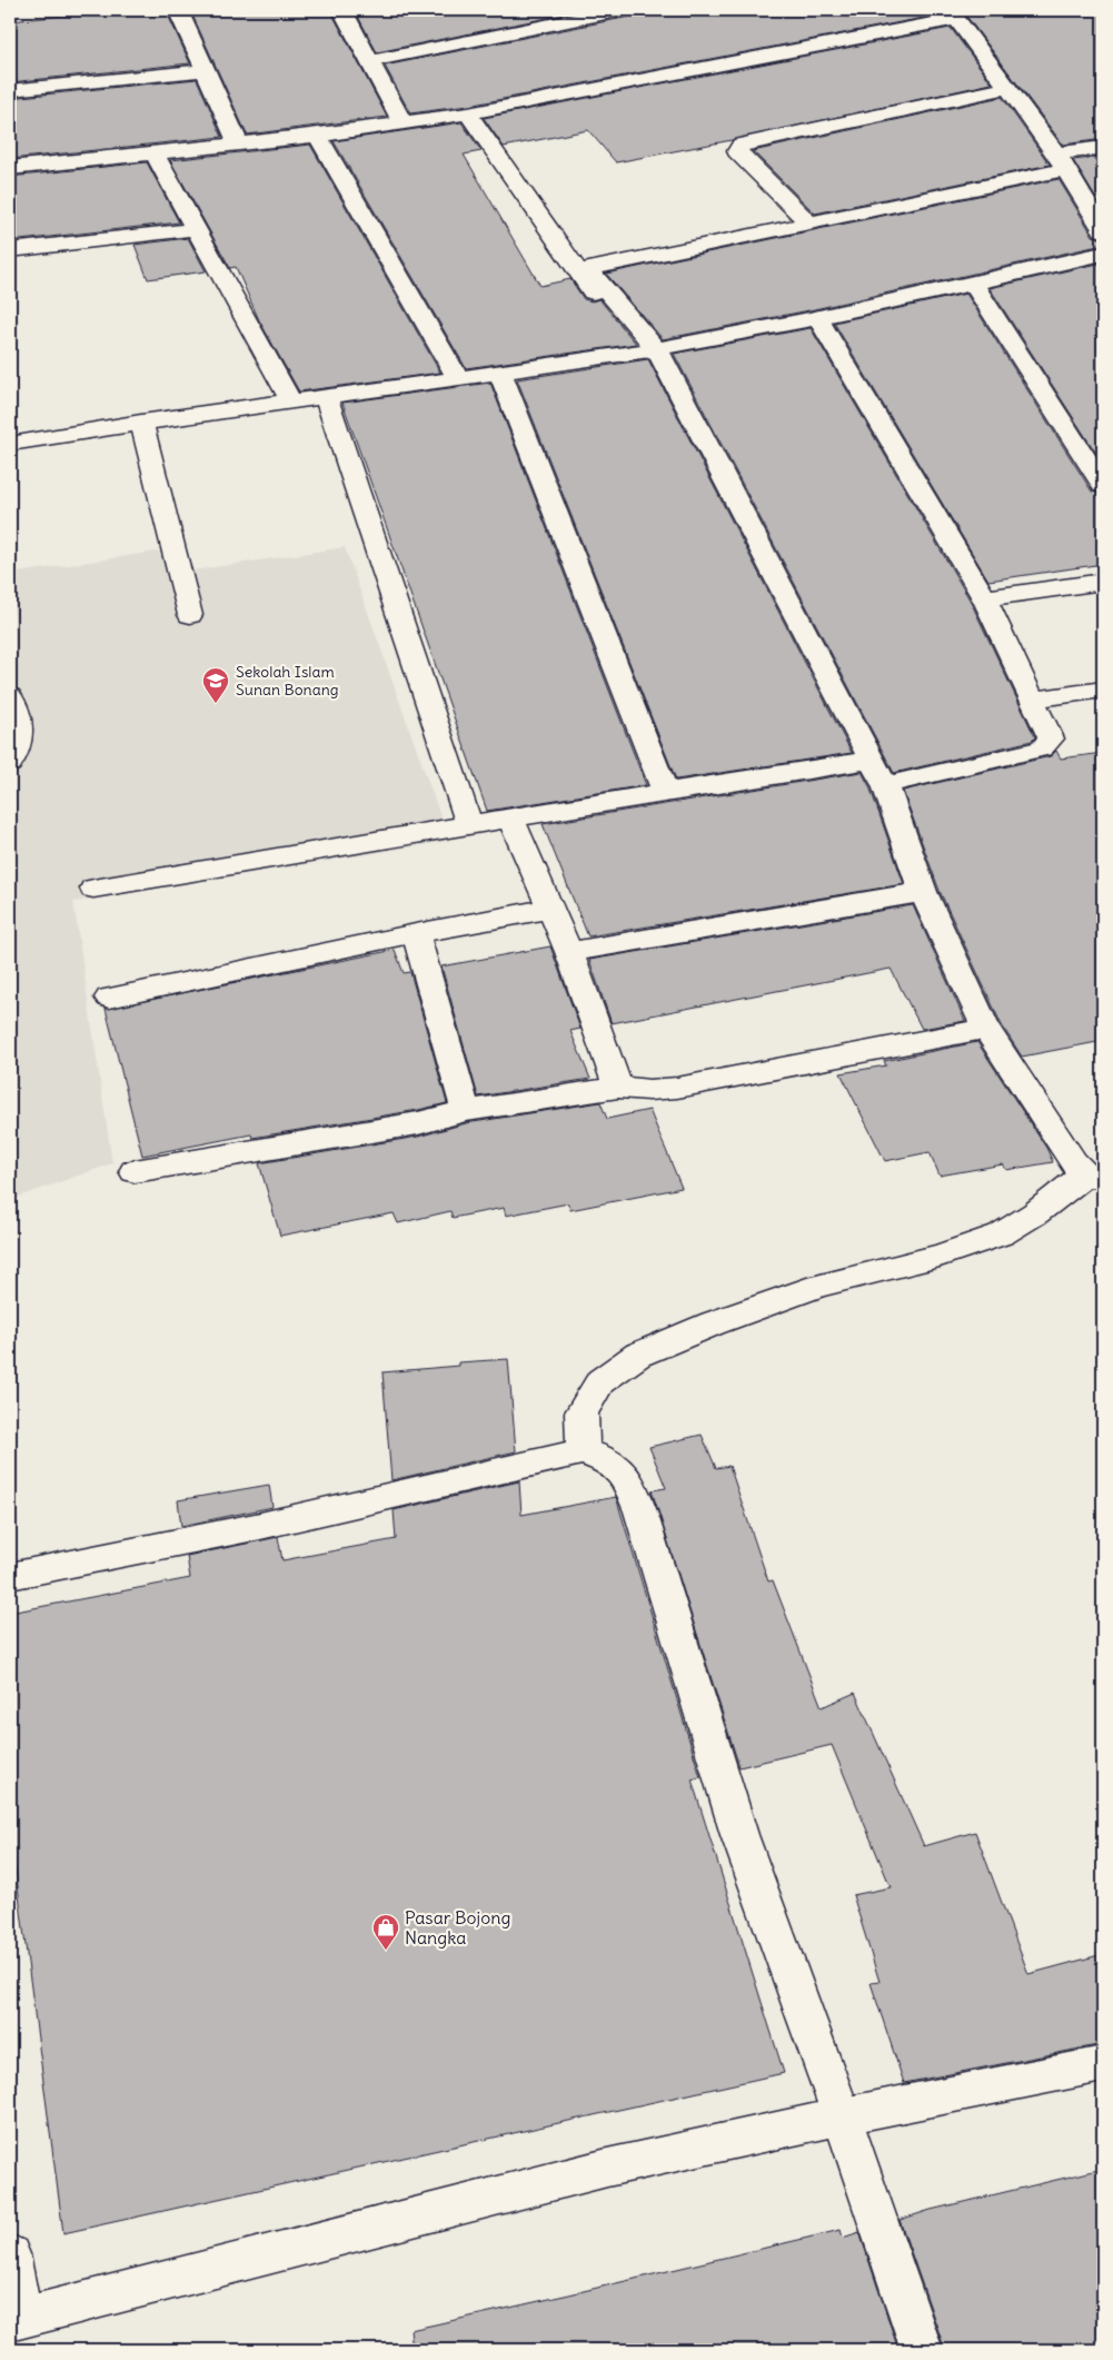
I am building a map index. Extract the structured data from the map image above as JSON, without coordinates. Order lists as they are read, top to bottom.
{
  "places": {
    "school or university": ["Sekolah Islam Sunan Bonang"],
    "shop": ["Pasar Bojong Nangka"]
  }
}
